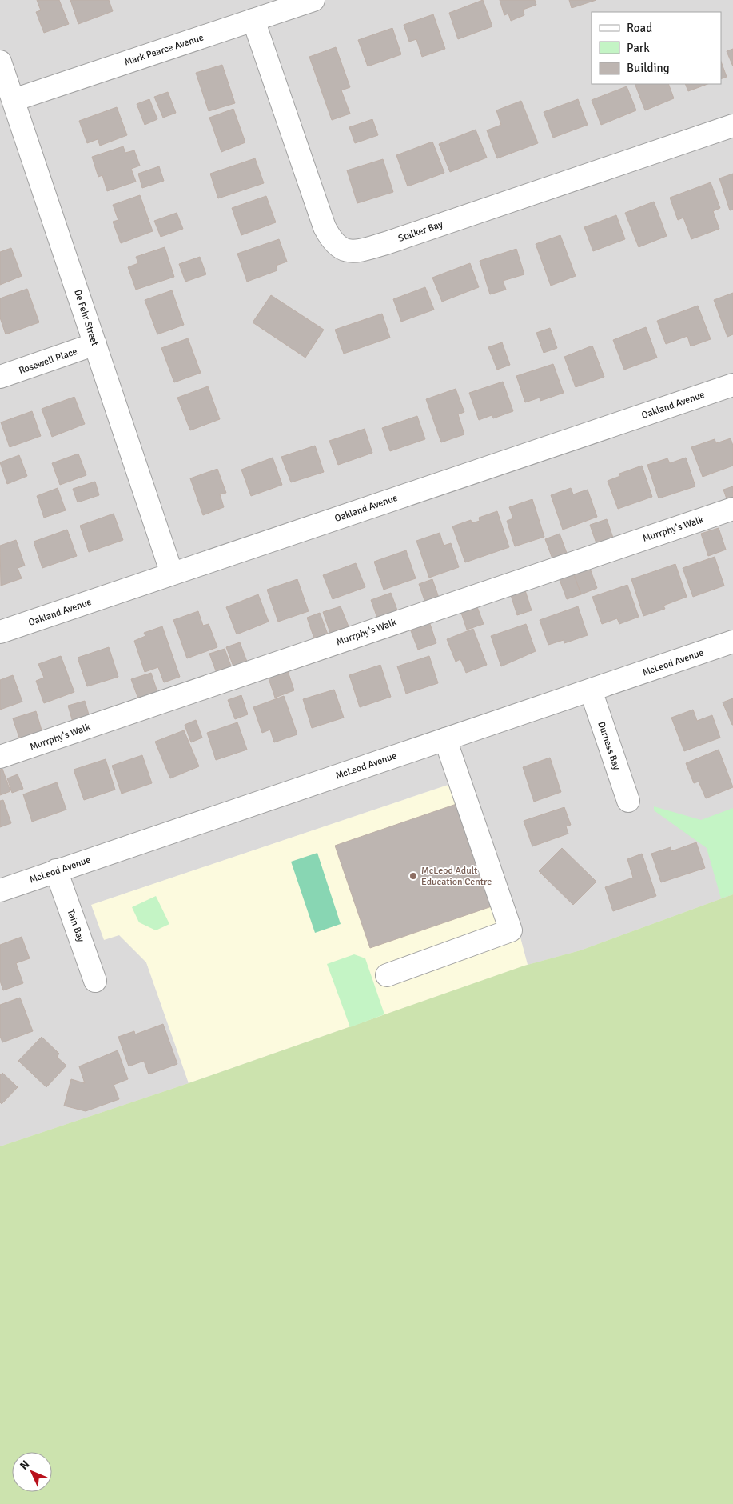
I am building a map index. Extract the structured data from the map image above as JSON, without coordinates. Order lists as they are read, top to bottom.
{
  "streets": {
    "street": [
      "Mark Pearce Avenue",
      "Stalker Bay",
      "De Fehr Street",
      "Rosewell Place",
      "Oakland Avenue",
      "Murrphy's Walk",
      "McLeod Avenue",
      "Durness Bay",
      "Tain Bay"
    ]
  },
  "crossings": [
    ["Mark Pearce Avenue", "Stalker Bay"],
    ["Mark Pearce Avenue", "De Fehr Street"],
    ["De Fehr Street", "Rosewell Place"],
    ["De Fehr Street", "Oakland Avenue"],
    ["McLeod Avenue", "Durness Bay"],
    ["McLeod Avenue", "Tain Bay"]
  ],
  "places": ["McLeod Adult Education Centre"],
  "legend": ["Road", "Park", "Building"],
  "north": "top left"
}
